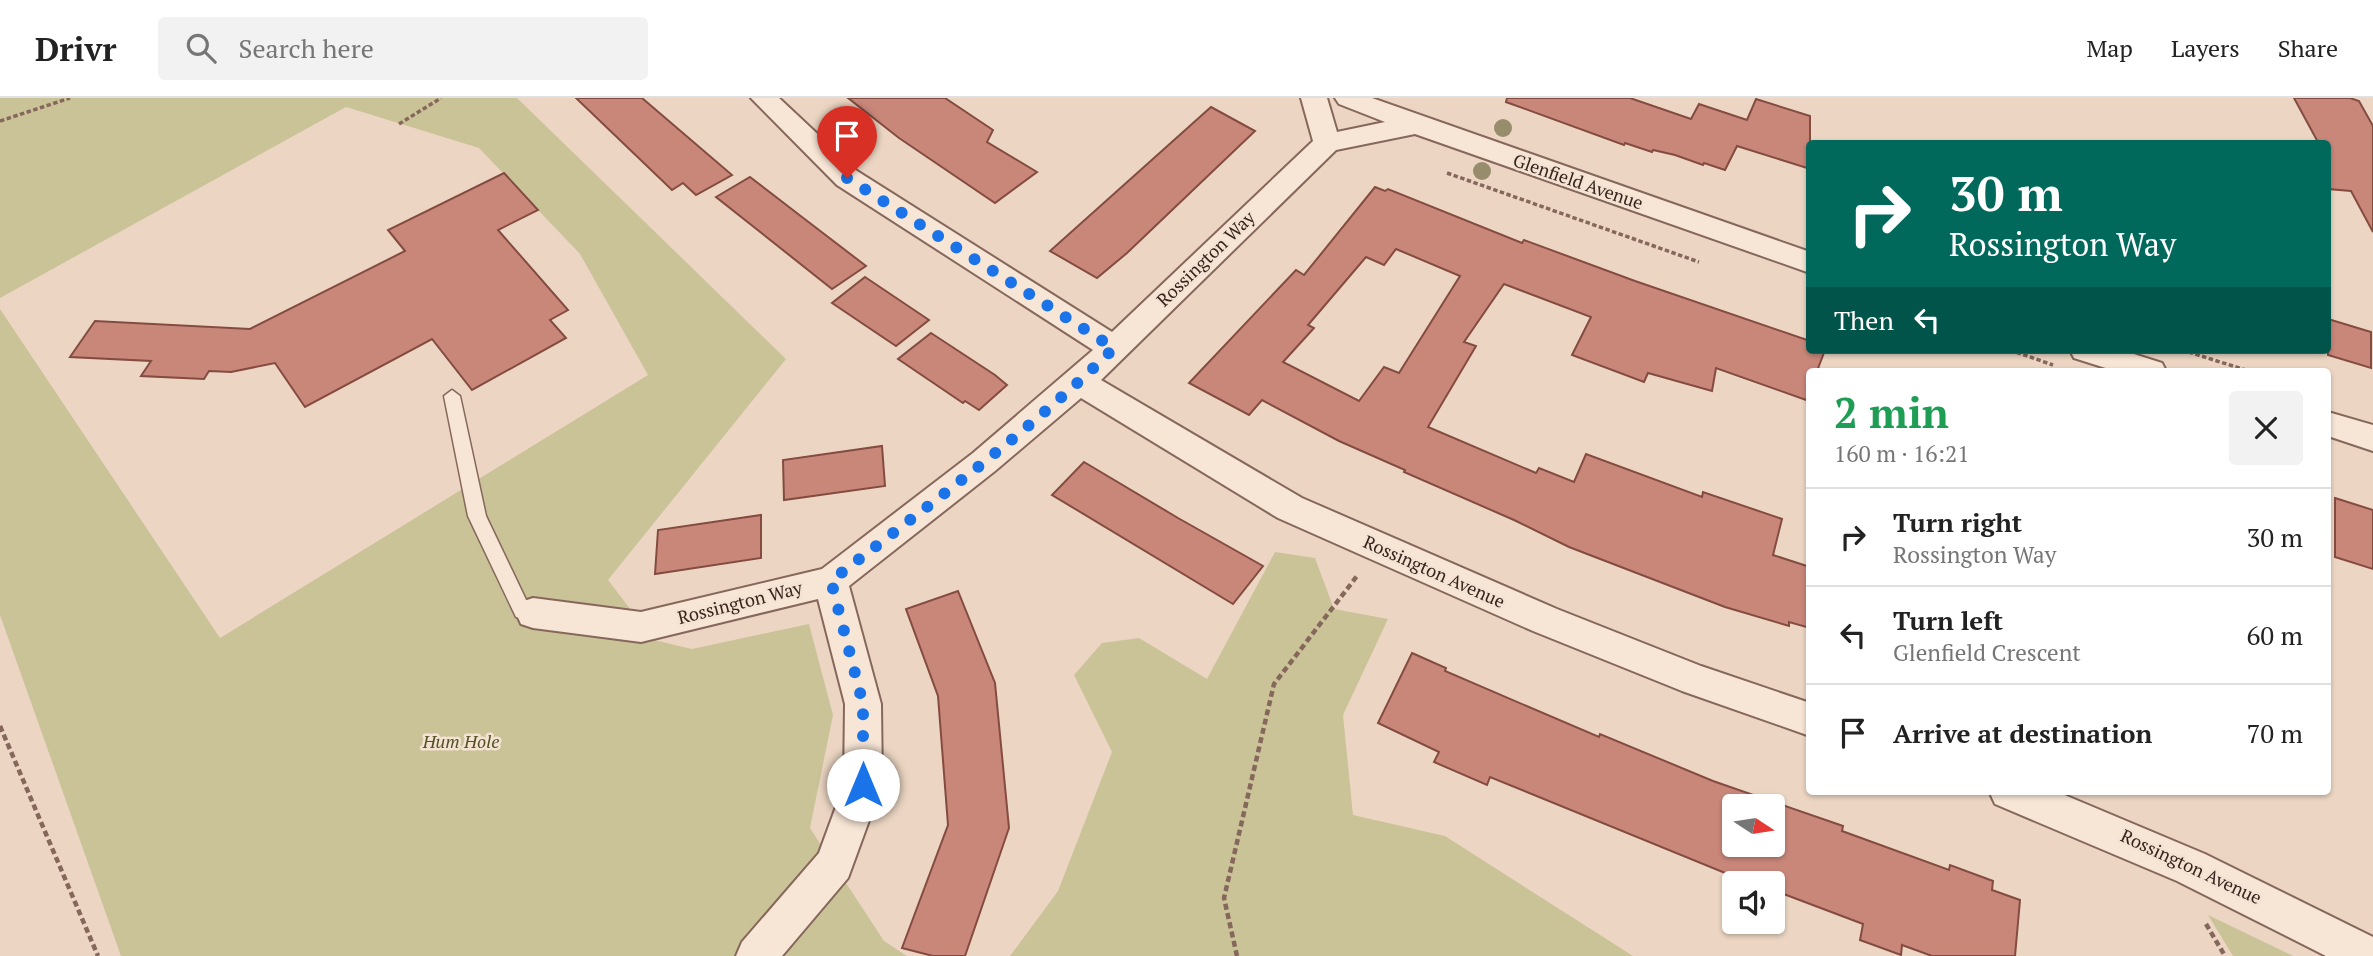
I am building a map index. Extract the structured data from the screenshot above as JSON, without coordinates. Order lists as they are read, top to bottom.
{
  "streets": {
    "street": ["Glenfield Avenue", "Rossington Way", "Rossington Avenue"]
  },
  "crossings": [
    ["Rossington Way", "Rossington Avenue"]
  ],
  "parks": ["Hum Hole"],
  "north": "right",
  "page": {
    "header": "Drivr",
    "search": "Search here",
    "nav": ["Map", "Layers", "Share"],
    "turn": ["30 m", "Rossington Way"],
    "then": "Then",
    "heading": ["2 min", "160 m · 16:21"],
    "list": [
      {
        "name": "Turn right",
        "note": "Rossington Way",
        "value": "30 m"
      },
      {
        "name": "Turn left",
        "note": "Glenfield Crescent",
        "value": "60 m"
      },
      {
        "name": "Arrive at destination",
        "value": "70 m"
      }
    ]
  }
}
